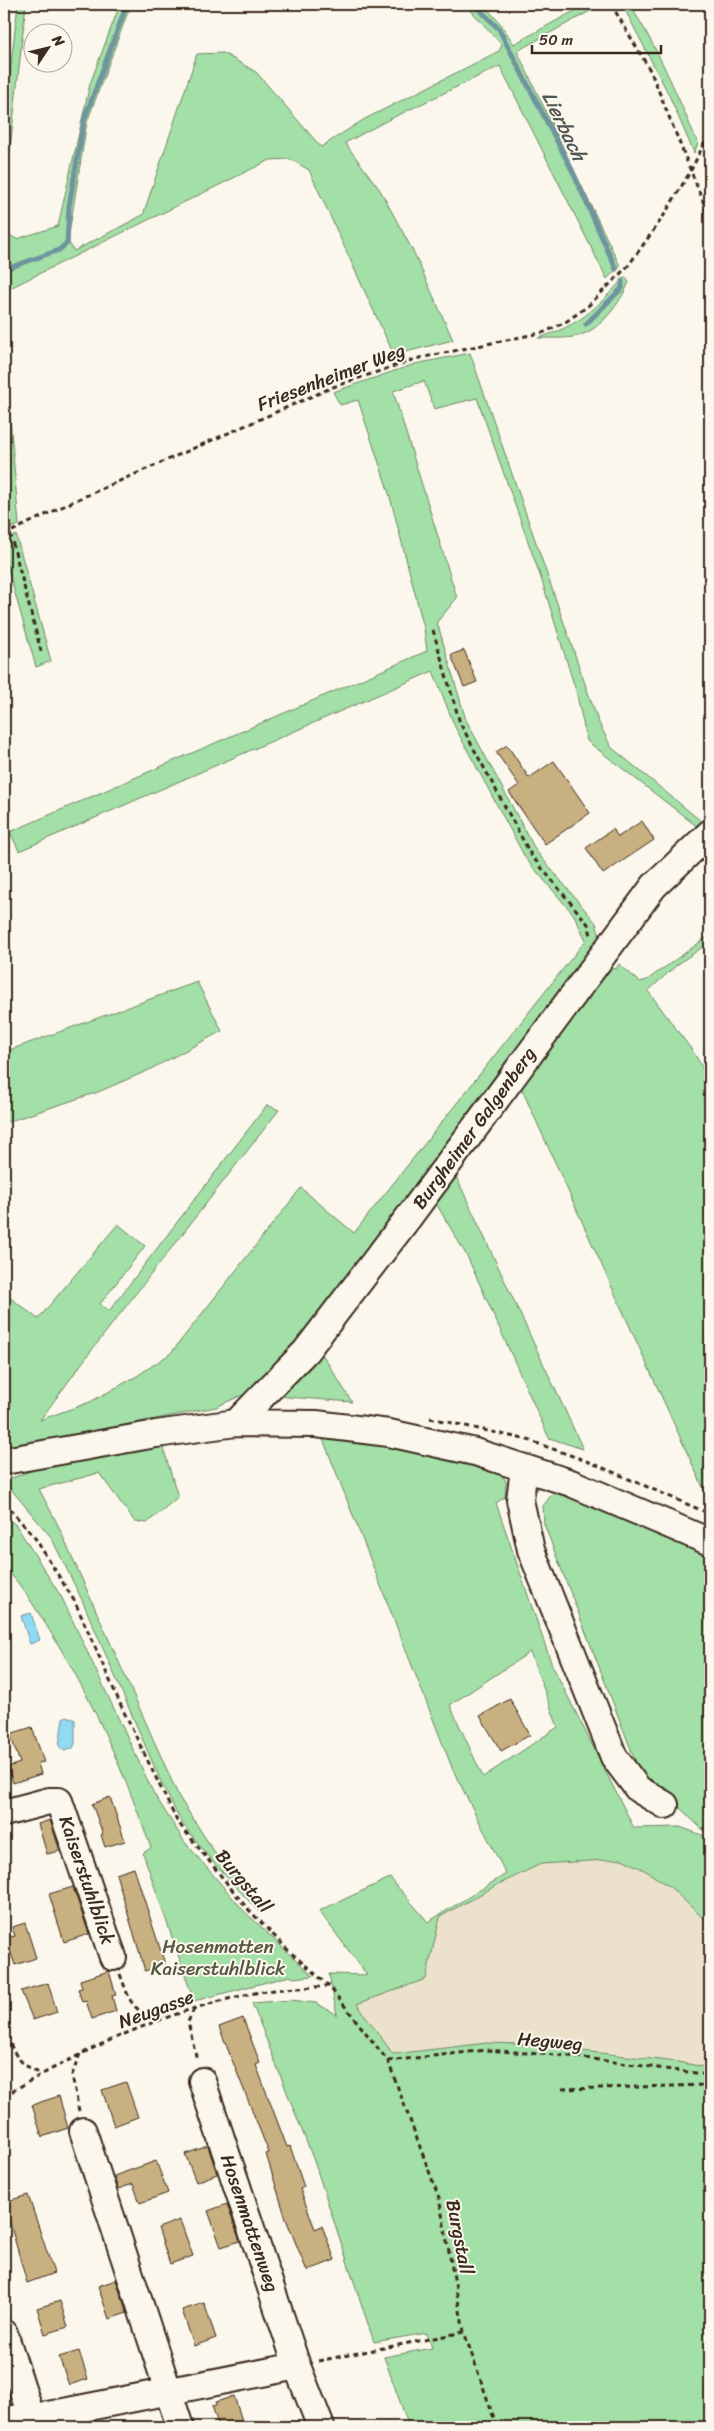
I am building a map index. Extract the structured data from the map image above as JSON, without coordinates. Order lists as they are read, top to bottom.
{
  "streets": {
    "street": ["Burgheimer Galgenberg", "Kaiserstuhlblick", "Hosenmattenweg"],
    "path": [
      "Friesenheimer Weg",
      "Burgstall",
      "Neugasse",
      "Hegweg"
    ]
  },
  "crossings": [
    ["Burgstall", "Neugasse"],
    ["Burgstall", "Hegweg"]
  ],
  "water": ["Lierbach"],
  "parks": ["Hosenmatten Kaiserstuhlblick"],
  "scale_bar": "50 m",
  "north": "top right"
}
